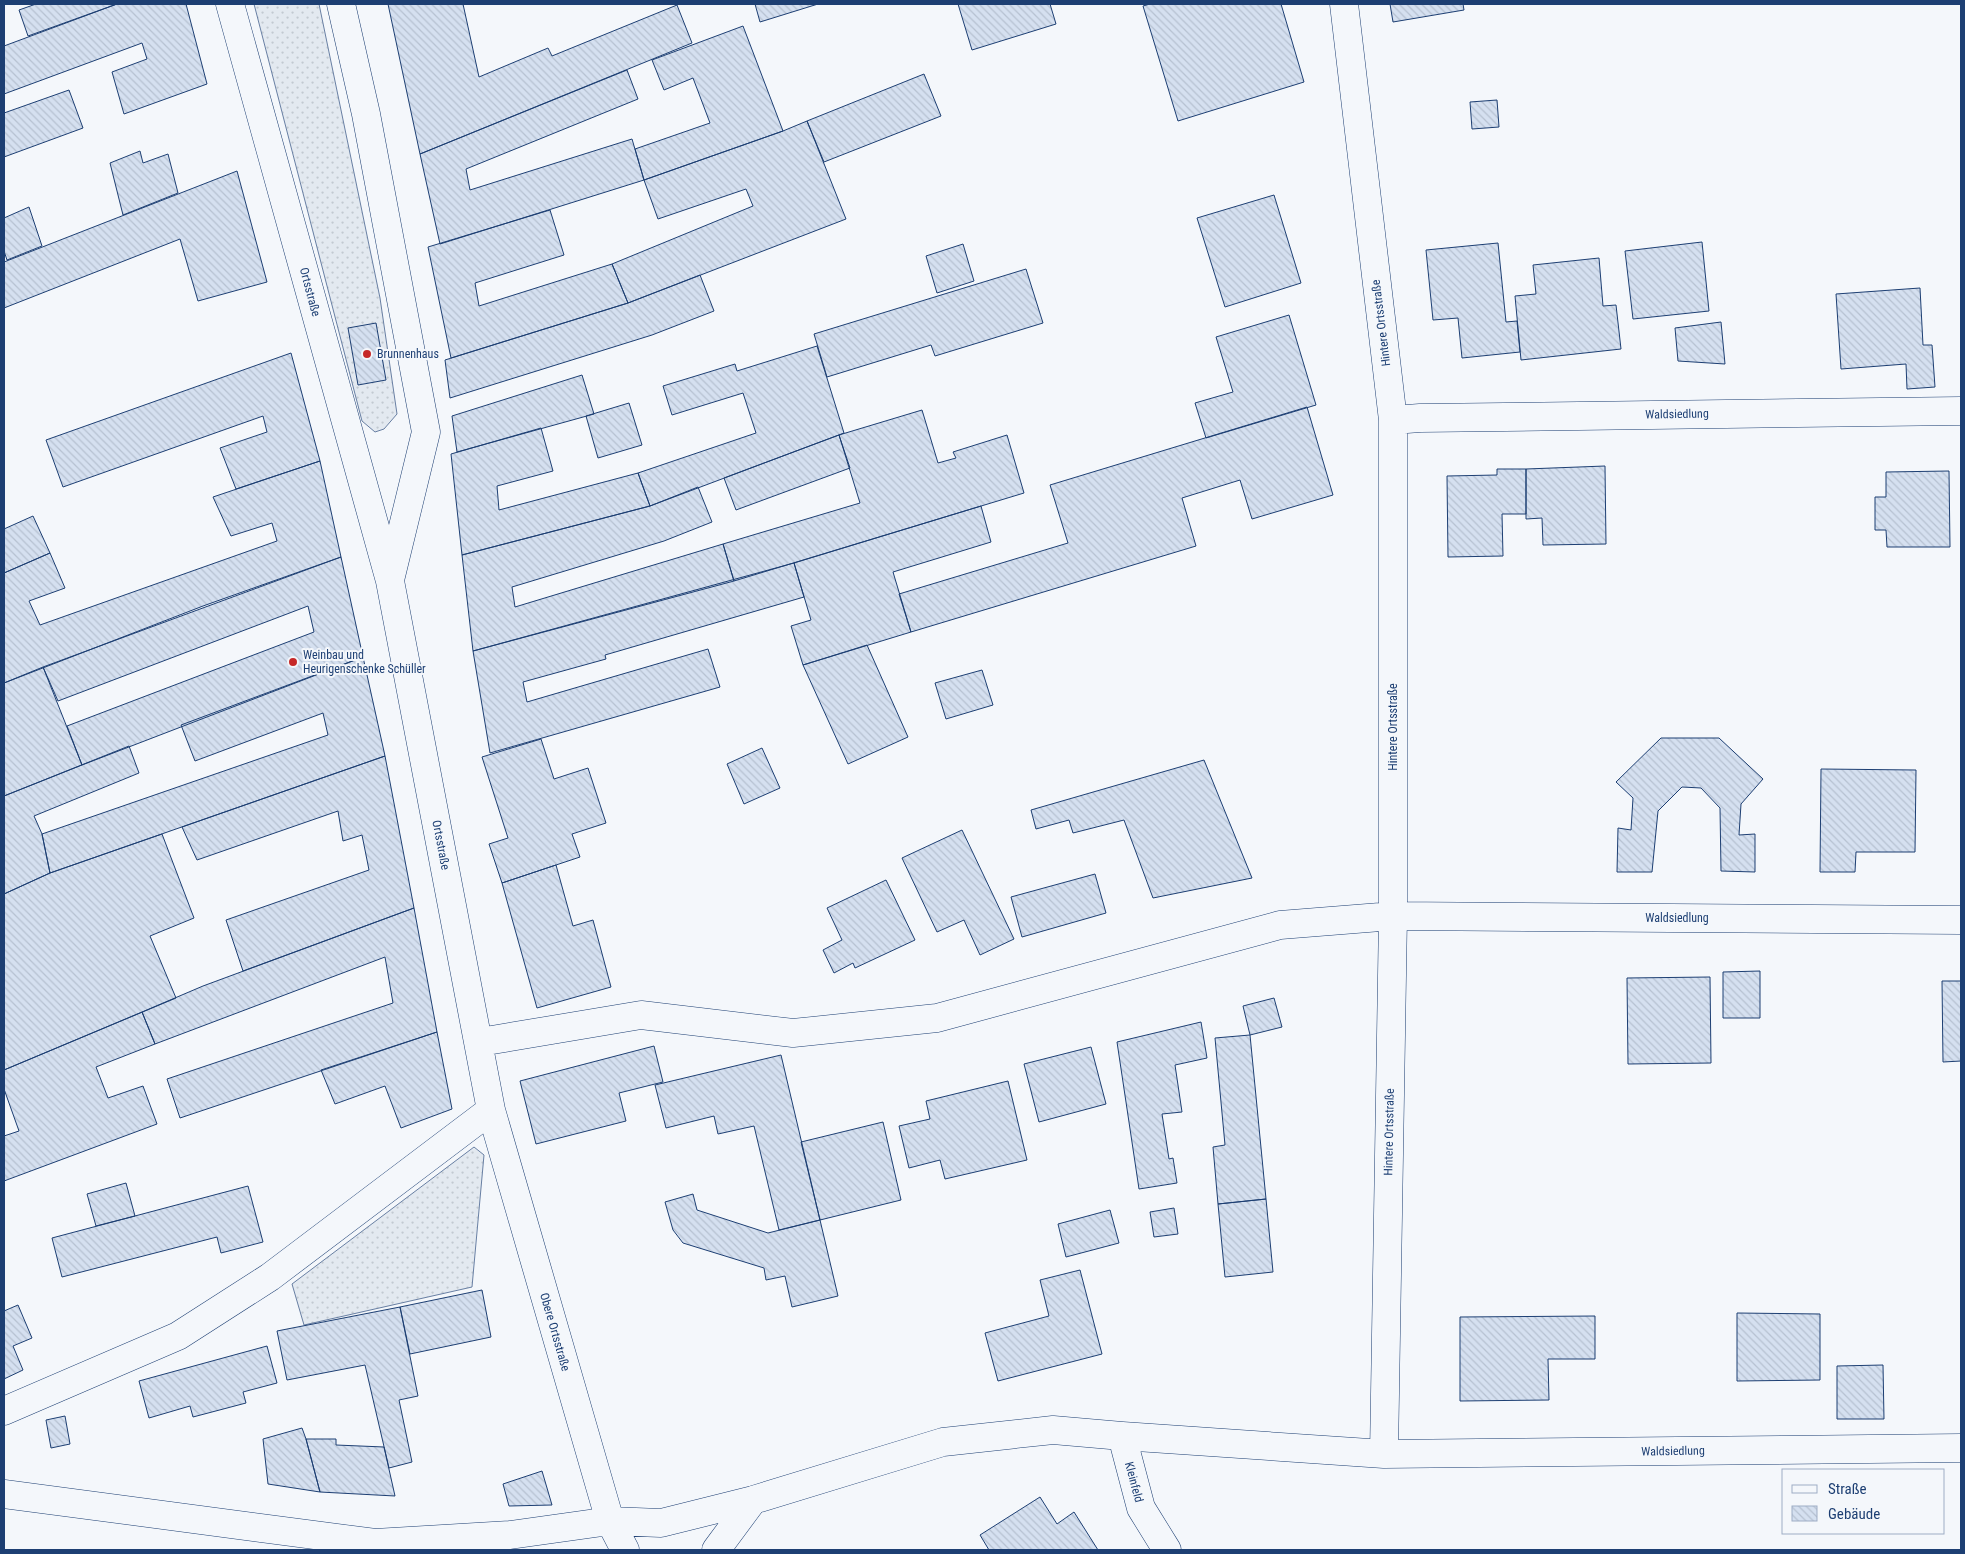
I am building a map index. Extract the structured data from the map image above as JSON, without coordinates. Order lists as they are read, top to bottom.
{
  "streets": {
    "street": [
      "Ortsstraße",
      "Hintere Ortsstraße",
      "Waldsiedlung",
      "Obere Ortsstraße",
      "Kleinfeld"
    ]
  },
  "crossings": [
    ["Ortsstraße", "Waldsiedlung"],
    ["Ortsstraße", "Obere Ortsstraße"],
    ["Hintere Ortsstraße", "Waldsiedlung"],
    ["Waldsiedlung", "Obere Ortsstraße"],
    ["Waldsiedlung", "Kleinfeld"]
  ],
  "places": ["Brunnenhaus", "Weinbau und Heurigenschenke Schüller"],
  "legend": ["Straße", "Gebäude"]
}
